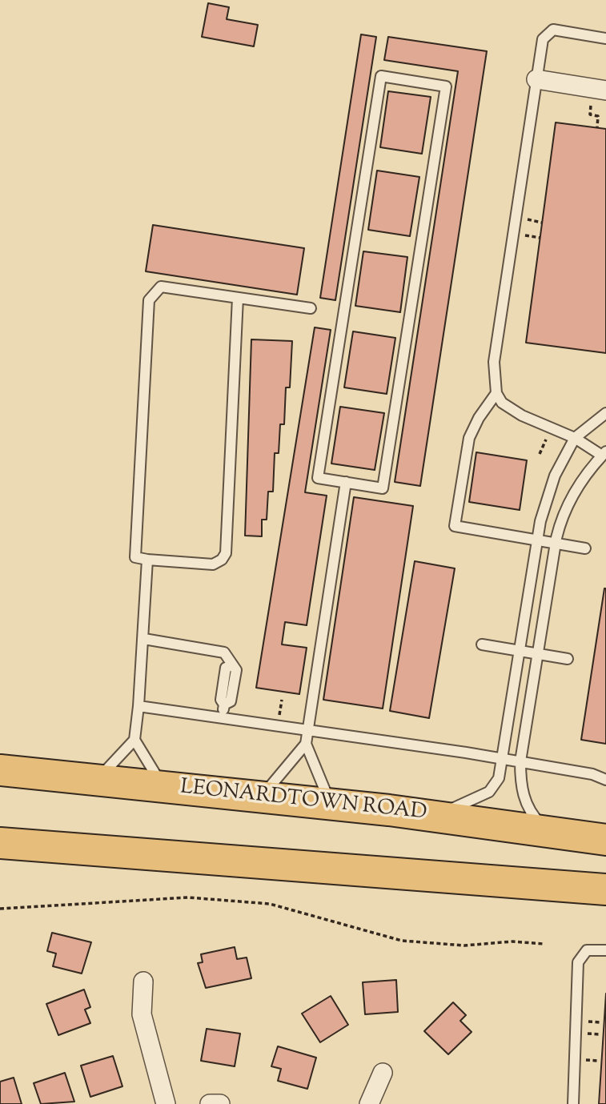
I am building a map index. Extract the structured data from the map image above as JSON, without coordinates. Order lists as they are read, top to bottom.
{
  "streets": {
    "highway": ["LEONARDTOWN ROAD"]
  }
}
